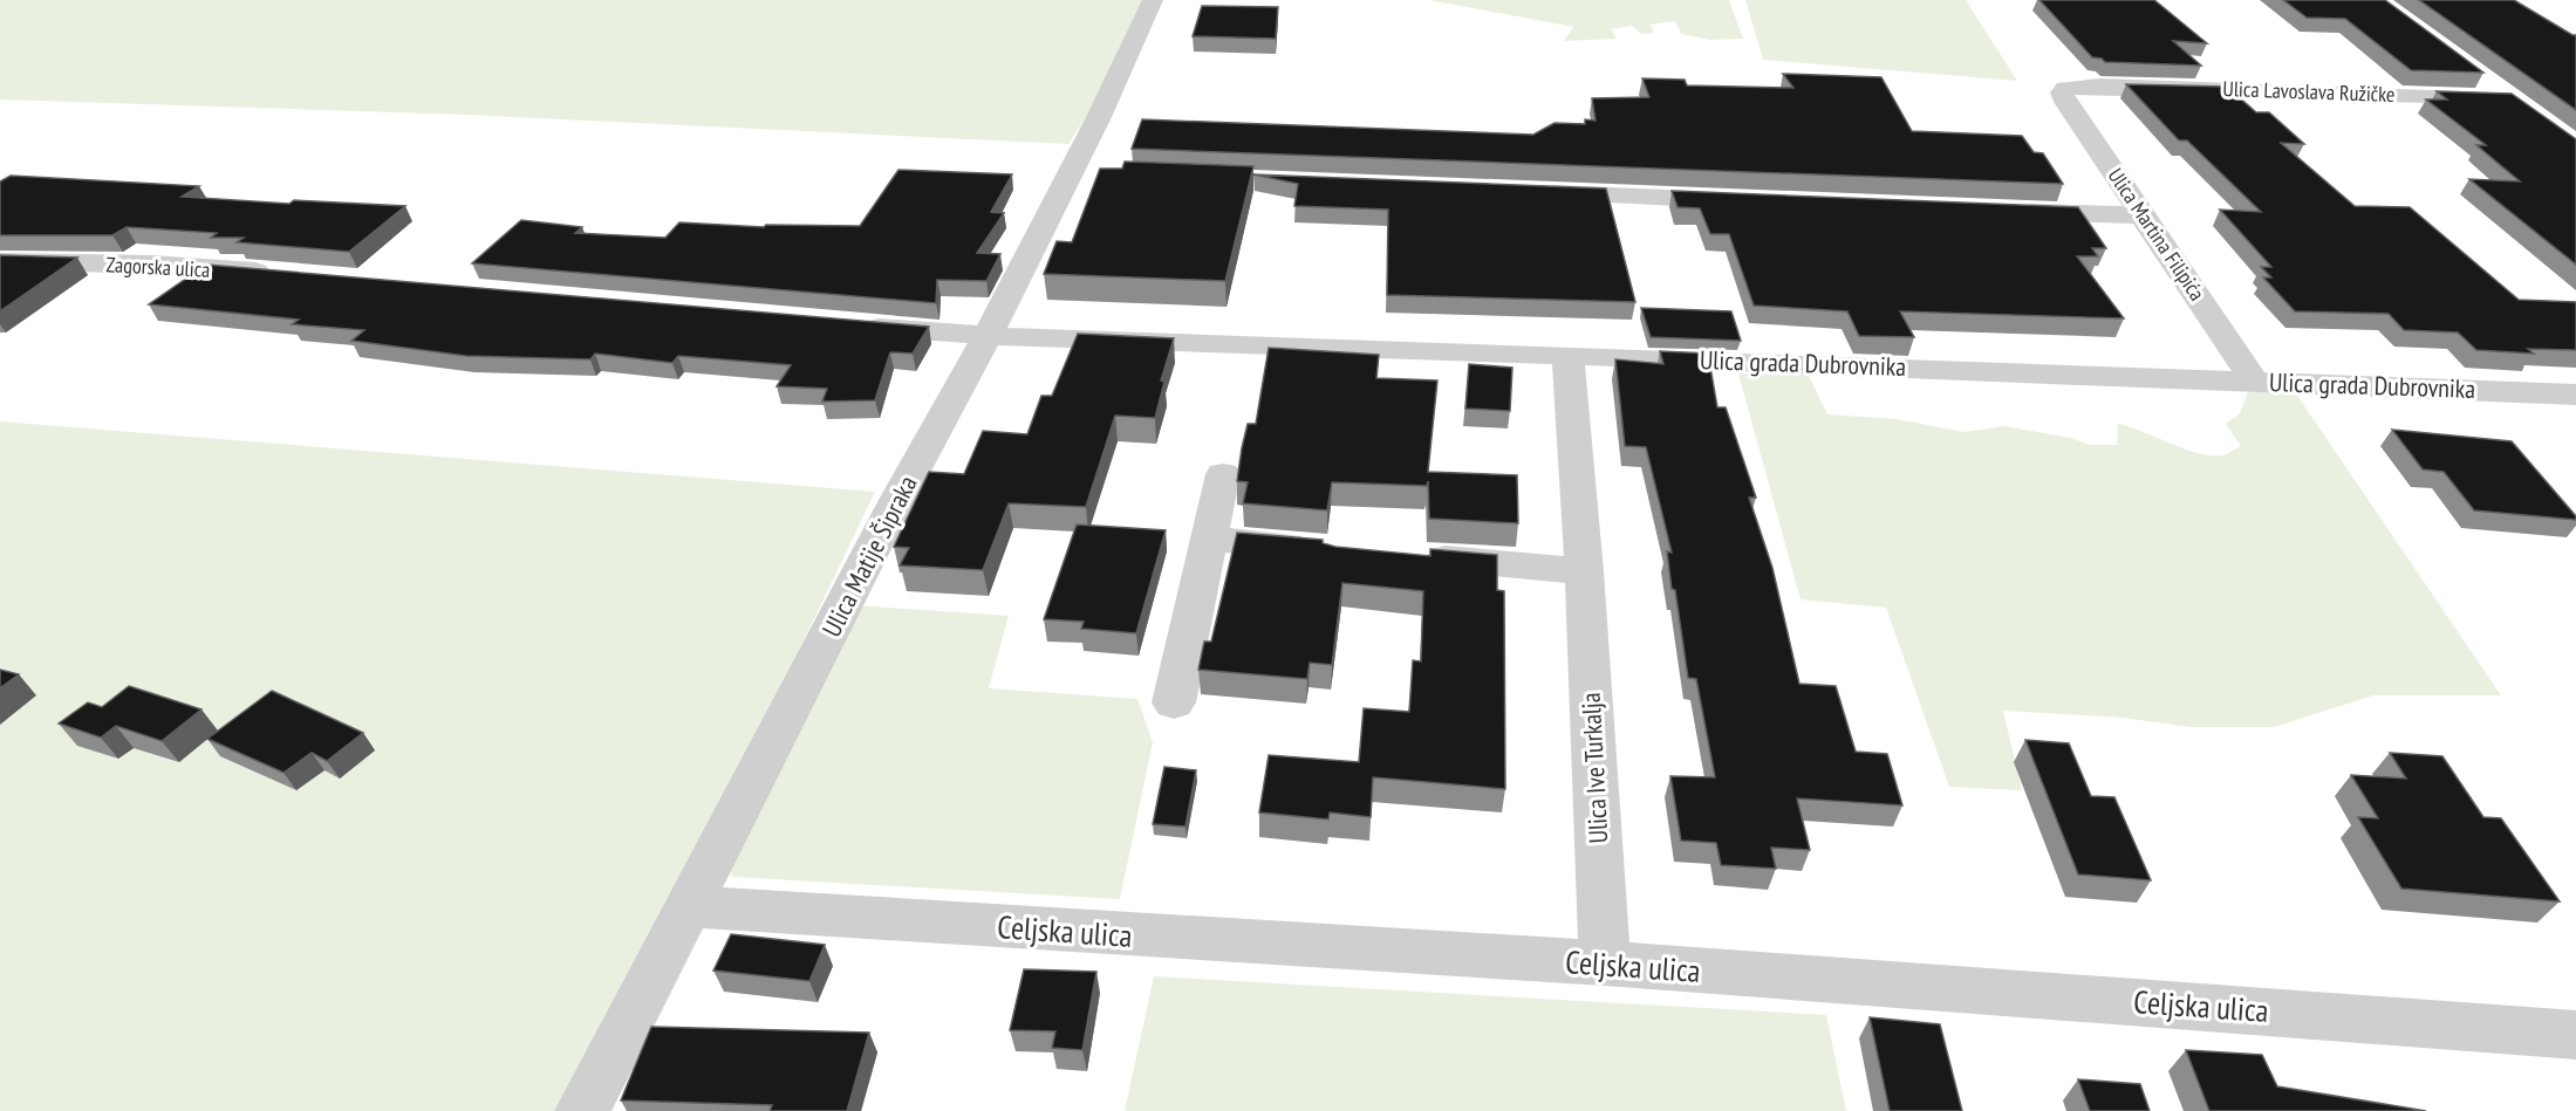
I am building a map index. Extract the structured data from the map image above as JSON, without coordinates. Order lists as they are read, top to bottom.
{
  "streets": {
    "street": [
      "Ulica Lavoslava Ružičke",
      "Ulica Martina Filipića",
      "Zagorska ulica",
      "Ulica grada Dubrovnika",
      "Ulica Matije Šipraka",
      "Ulica Ive Turkalja",
      "Celjska ulica"
    ]
  },
  "crossings": [
    ["Ulica Lavoslava Ružičke", "Ulica Martina Filipića"],
    ["Ulica Martina Filipića", "Ulica grada Dubrovnika"],
    ["Ulica grada Dubrovnika", "Ulica Matije Šipraka"],
    ["Ulica grada Dubrovnika", "Ulica Ive Turkalja"],
    ["Ulica Matije Šipraka", "Celjska ulica"],
    ["Ulica Ive Turkalja", "Celjska ulica"]
  ]
}
